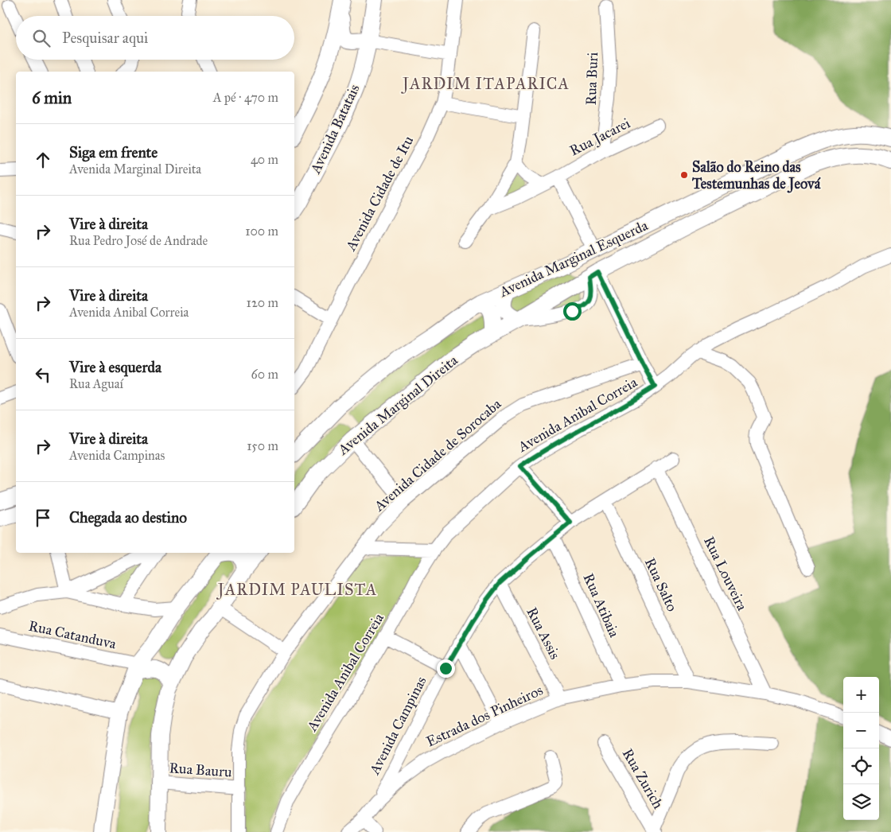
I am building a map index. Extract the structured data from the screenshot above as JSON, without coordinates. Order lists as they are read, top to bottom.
{
  "streets": {
    "main road": ["Avenida Batatais", "Avenida Marginal Esquerda", "Avenida Marginal Direita"],
    "street": [
      "Rua Buri",
      "Rua Jacarei",
      "Avenida Cidade de Itu",
      "Avenida Anibal Correia",
      "Avenida Cidade de Sorocaba",
      "Rua Louveira",
      "Rua Salto",
      "Rua Atibaia",
      "Rua Assis",
      "Rua Catanduva",
      "Estrada dos Pinheiros",
      "Avenida Campinas",
      "Rua Bauru",
      "Rua Zurich"
    ]
  },
  "crossings": [
    ["Rua Buri", "Rua Jacarei"],
    ["Avenida Cidade de Sorocaba", "Rua Bauru"],
    ["Rua Louveira", "Estrada dos Pinheiros"],
    ["Rua Louveira", "Avenida Campinas"],
    ["Rua Salto", "Estrada dos Pinheiros"],
    ["Rua Salto", "Avenida Campinas"],
    ["Rua Atibaia", "Estrada dos Pinheiros"],
    ["Rua Atibaia", "Avenida Campinas"],
    ["Rua Assis", "Estrada dos Pinheiros"],
    ["Rua Assis", "Avenida Campinas"],
    ["Estrada dos Pinheiros", "Avenida Campinas"]
  ],
  "districts": ["JARDIM ITAPARICA", "JARDIM PAULISTA"],
  "places": ["Salão do Reino das Testemunhas de Jeová"],
  "page": {
    "search": "Pesquisar aqui",
    "heading": ["6 min", "A pé · 470 m"],
    "list": [
      ["Siga em frente", "Avenida Marginal Direita", "40 m"],
      ["Vire à direita", "Rua Pedro José de Andrade", "100 m"],
      ["Vire à direita", "Avenida Anibal Correia", "120 m"],
      ["Vire à esquerda", "Rua Aguaí", "60 m"],
      ["Vire à direita", "Avenida Campinas", "150 m"],
      "Chegada ao destino"
    ],
    "map_buttons": ["+", "−"]
  }
}
